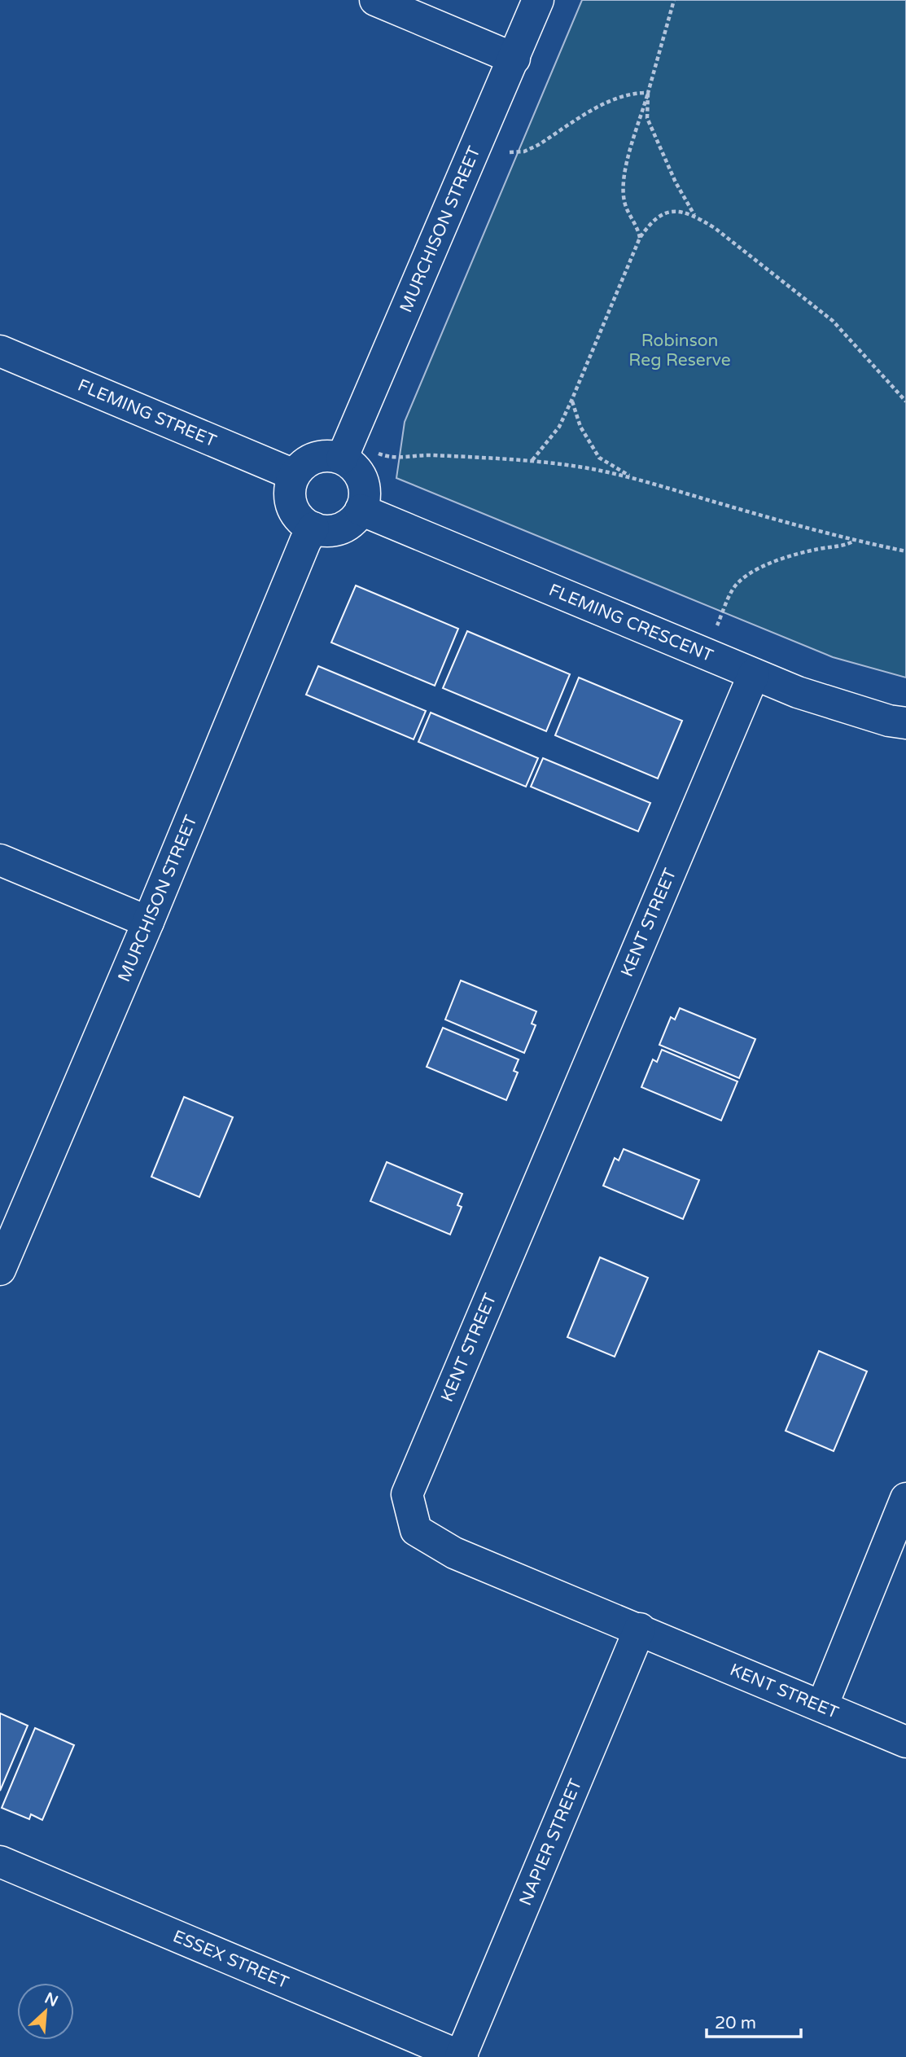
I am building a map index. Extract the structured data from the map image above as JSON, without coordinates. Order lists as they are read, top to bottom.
{
  "streets": {
    "street": [
      "MURCHISON STREET",
      "FLEMING STREET",
      "FLEMING CRESCENT",
      "KENT STREET",
      "NAPIER STREET",
      "ESSEX STREET"
    ]
  },
  "crossings": [
    ["MURCHISON STREET", "FLEMING STREET"],
    ["MURCHISON STREET", "FLEMING CRESCENT"],
    ["FLEMING STREET", "FLEMING CRESCENT"],
    ["FLEMING CRESCENT", "KENT STREET"],
    ["KENT STREET", "NAPIER STREET"],
    ["NAPIER STREET", "ESSEX STREET"]
  ],
  "parks": ["Robinson Reg Reserve"],
  "scale_bar": "20 m",
  "north": "top right"
}
